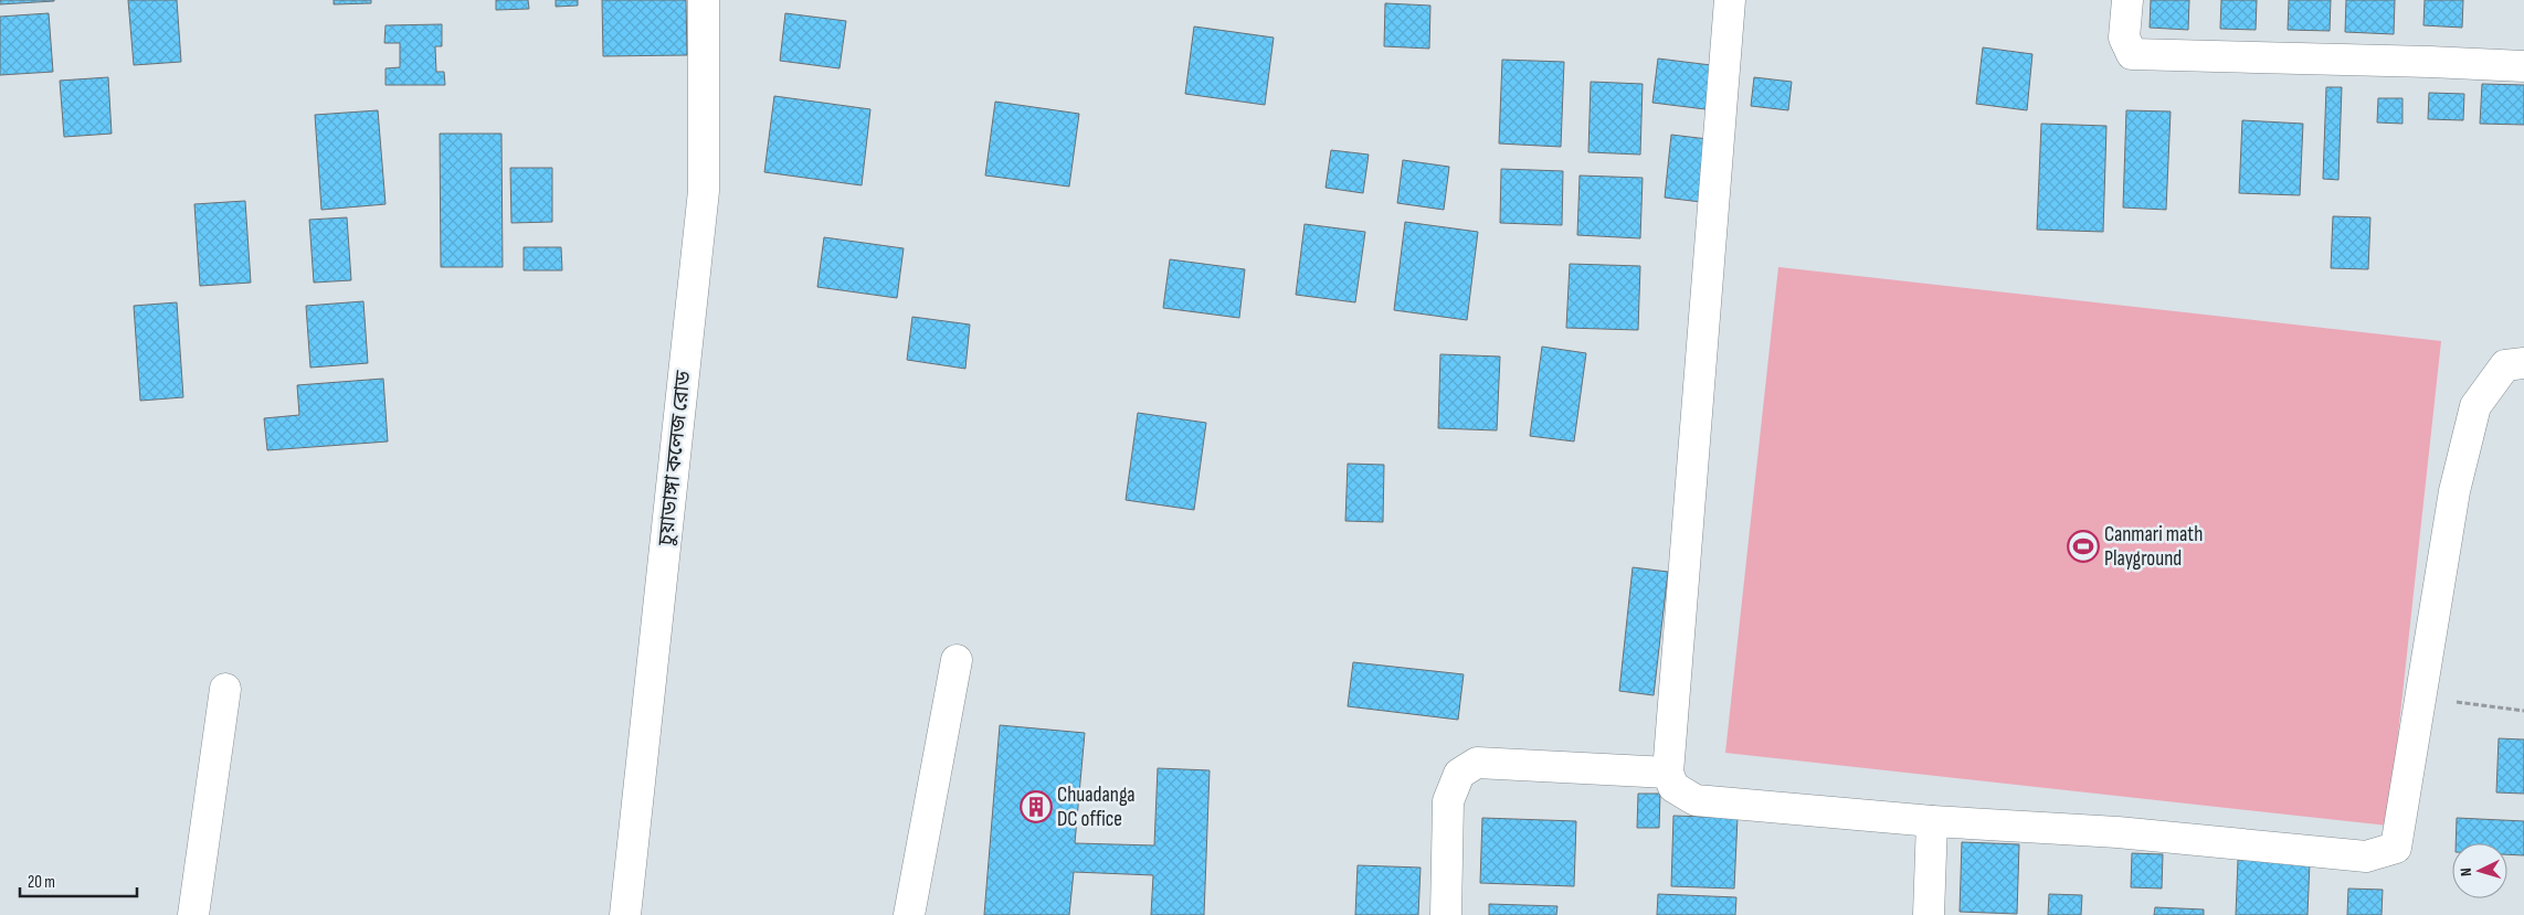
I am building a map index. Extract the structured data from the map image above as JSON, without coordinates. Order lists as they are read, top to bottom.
{
  "streets": {
    "street": ["চুয়াডাঙ্গা কলেজ রোড"]
  },
  "places": {
    "sports": ["Canmari math Playground"],
    "building": ["Chuadanga DC office"]
  },
  "scale_bar": "20 m",
  "north": "left"
}
